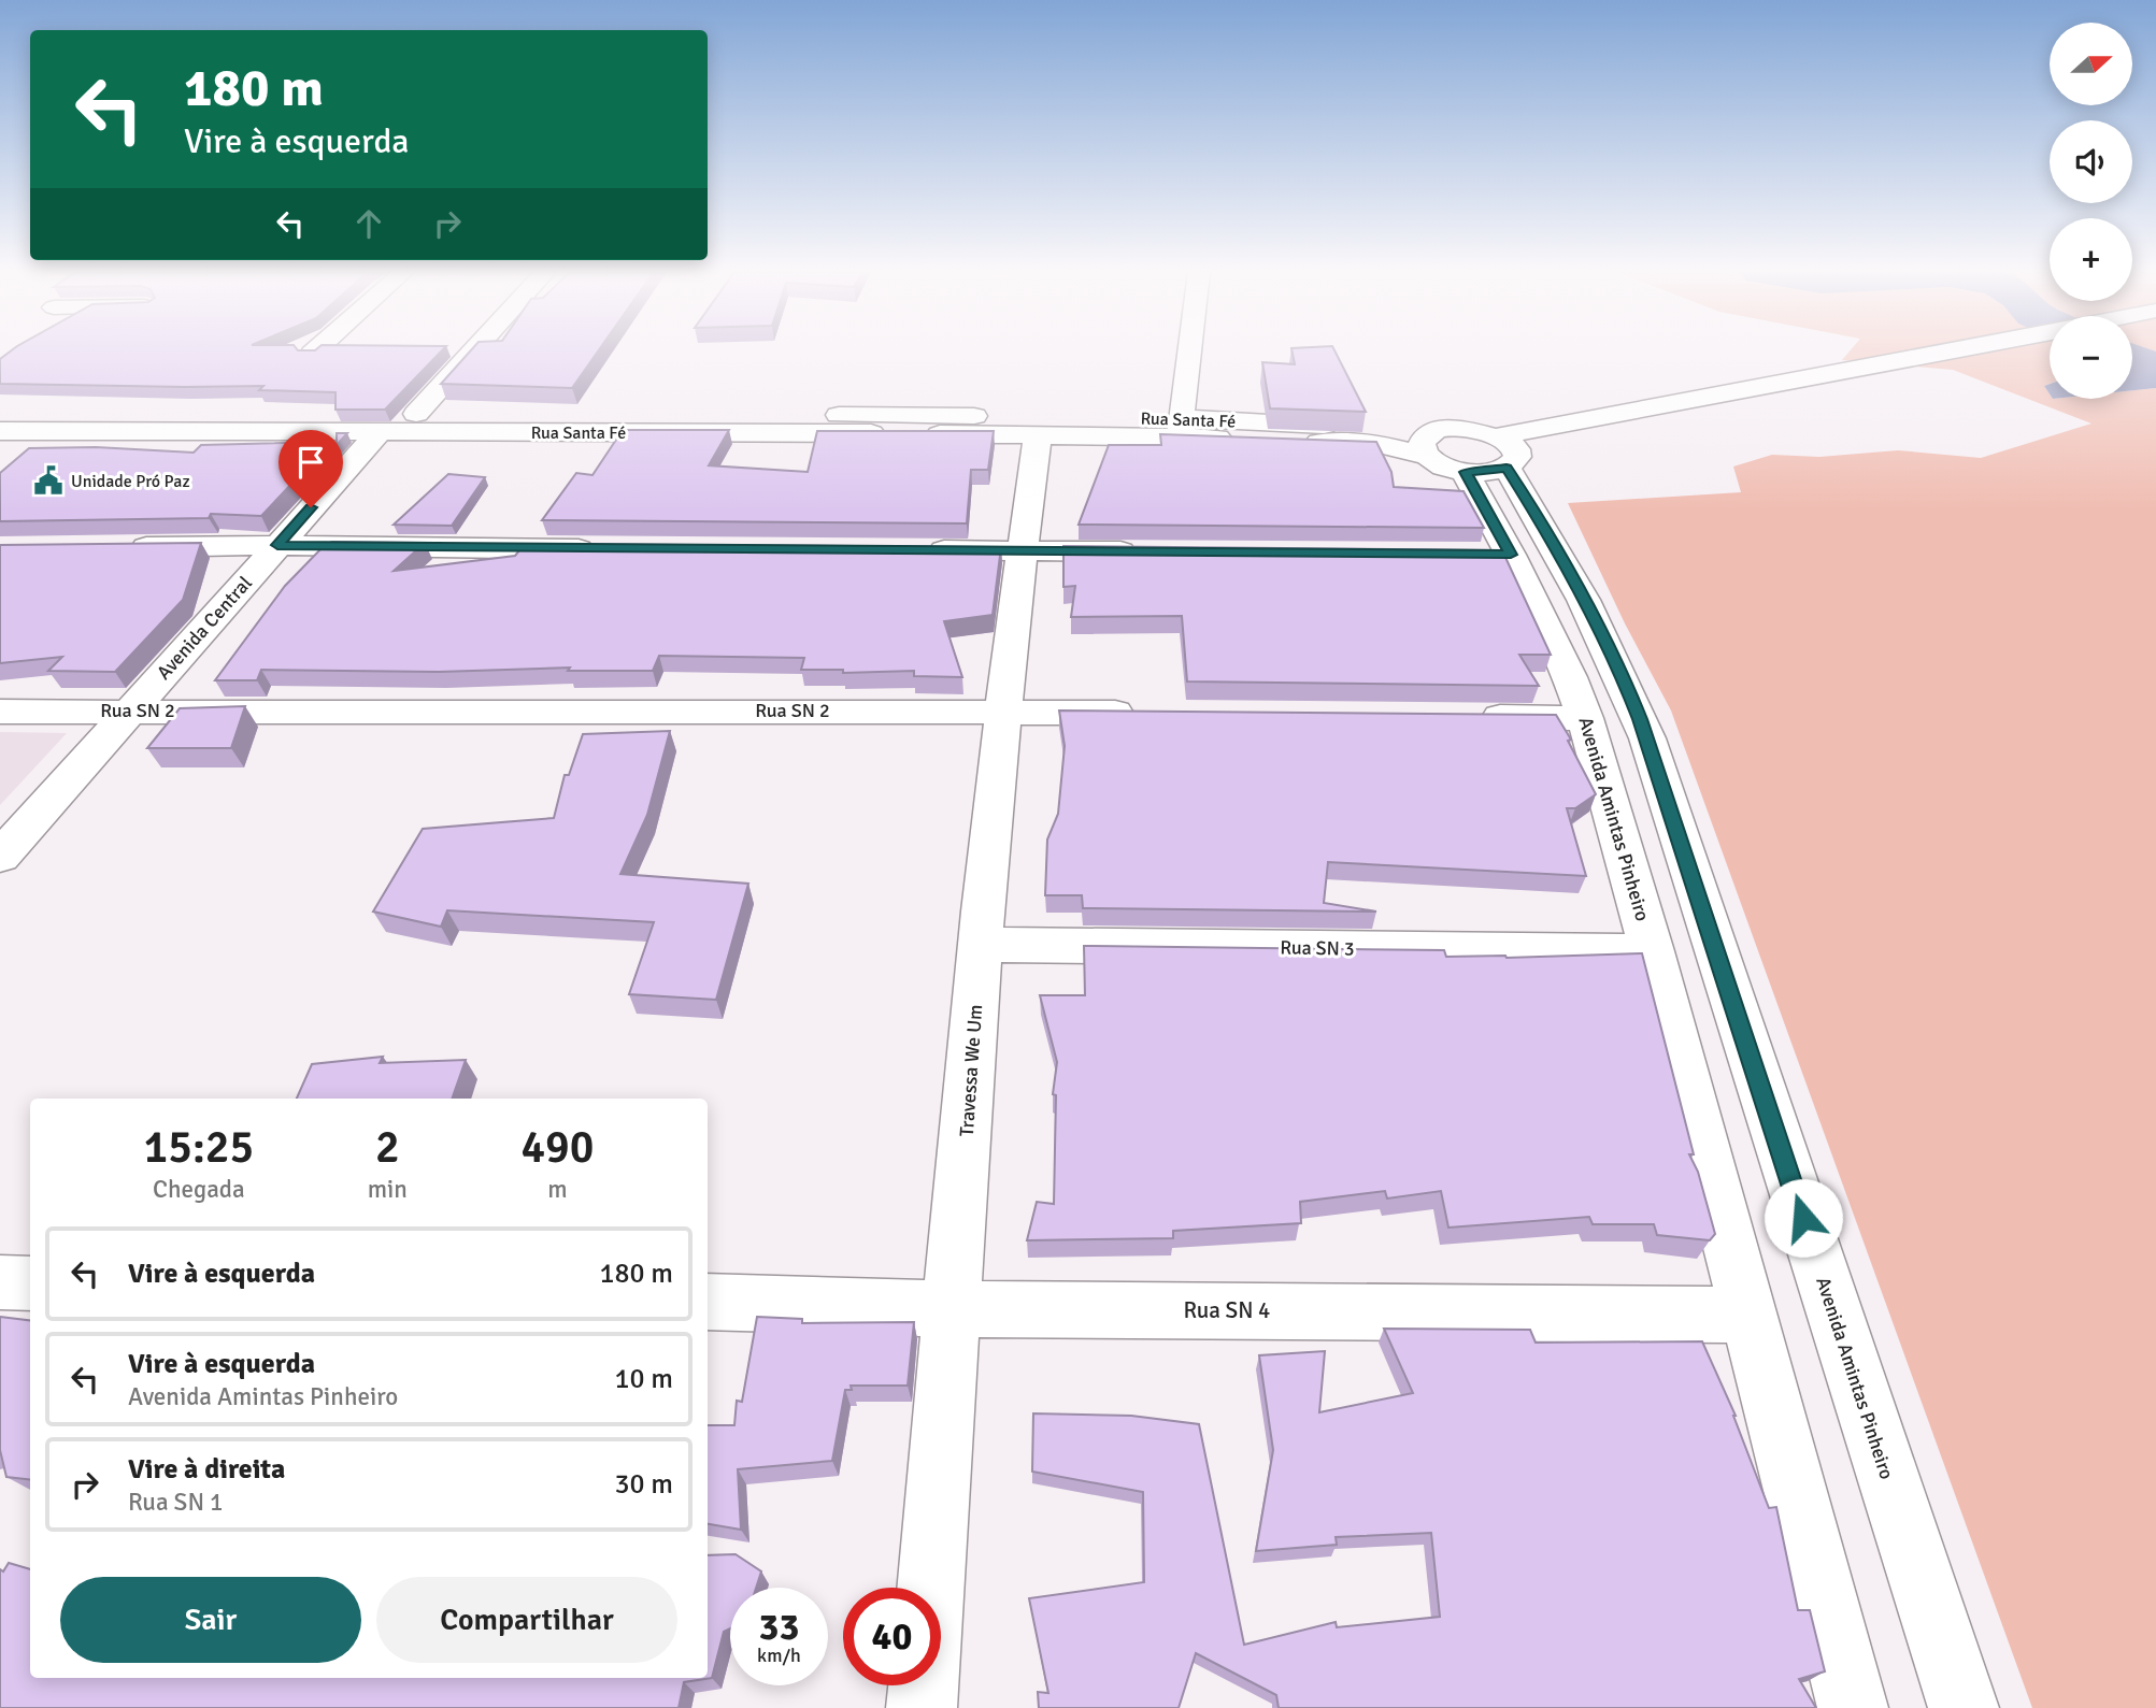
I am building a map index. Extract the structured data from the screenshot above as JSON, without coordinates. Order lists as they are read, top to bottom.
{
  "streets": {
    "street": [
      "Rua Santa Fé",
      "Avenida Central",
      "Rua SN 2",
      "Avenida Amintas Pinheiro",
      "Rua SN 3",
      "Travessa We Um",
      "Rua SN 4"
    ]
  },
  "crossings": [
    ["Rua Santa Fé", "Avenida Central"],
    ["Rua Santa Fé", "Avenida Amintas Pinheiro"],
    ["Rua Santa Fé", "Travessa We Um"],
    ["Avenida Central", "Rua SN 2"],
    ["Rua SN 2", "Travessa We Um"],
    ["Avenida Amintas Pinheiro", "Rua SN 3"],
    ["Avenida Amintas Pinheiro", "Rua SN 4"],
    ["Rua SN 3", "Travessa We Um"],
    ["Travessa We Um", "Rua SN 4"]
  ],
  "places": {
    "public building": ["Unidade Pró Paz"]
  },
  "north": "right",
  "page": {
    "map_buttons": ["+", "−"],
    "turn": ["180 m", "Vire à esquerda"],
    "eta": [
      "15:25",
      "Chegada",
      "2",
      "min",
      "490",
      "m"
    ],
    "list": [
      {
        "name": "Vire à esquerda",
        "value": "180 m"
      },
      {
        "name": "Vire à esquerda",
        "note": "Avenida Amintas Pinheiro",
        "value": "10 m"
      },
      {
        "name": "Vire à direita",
        "note": "Rua SN 1",
        "value": "30 m"
      }
    ],
    "buttons": ["Sair", "Compartilhar"],
    "speed": "33 km/h",
    "limit": "40"
  }
}
